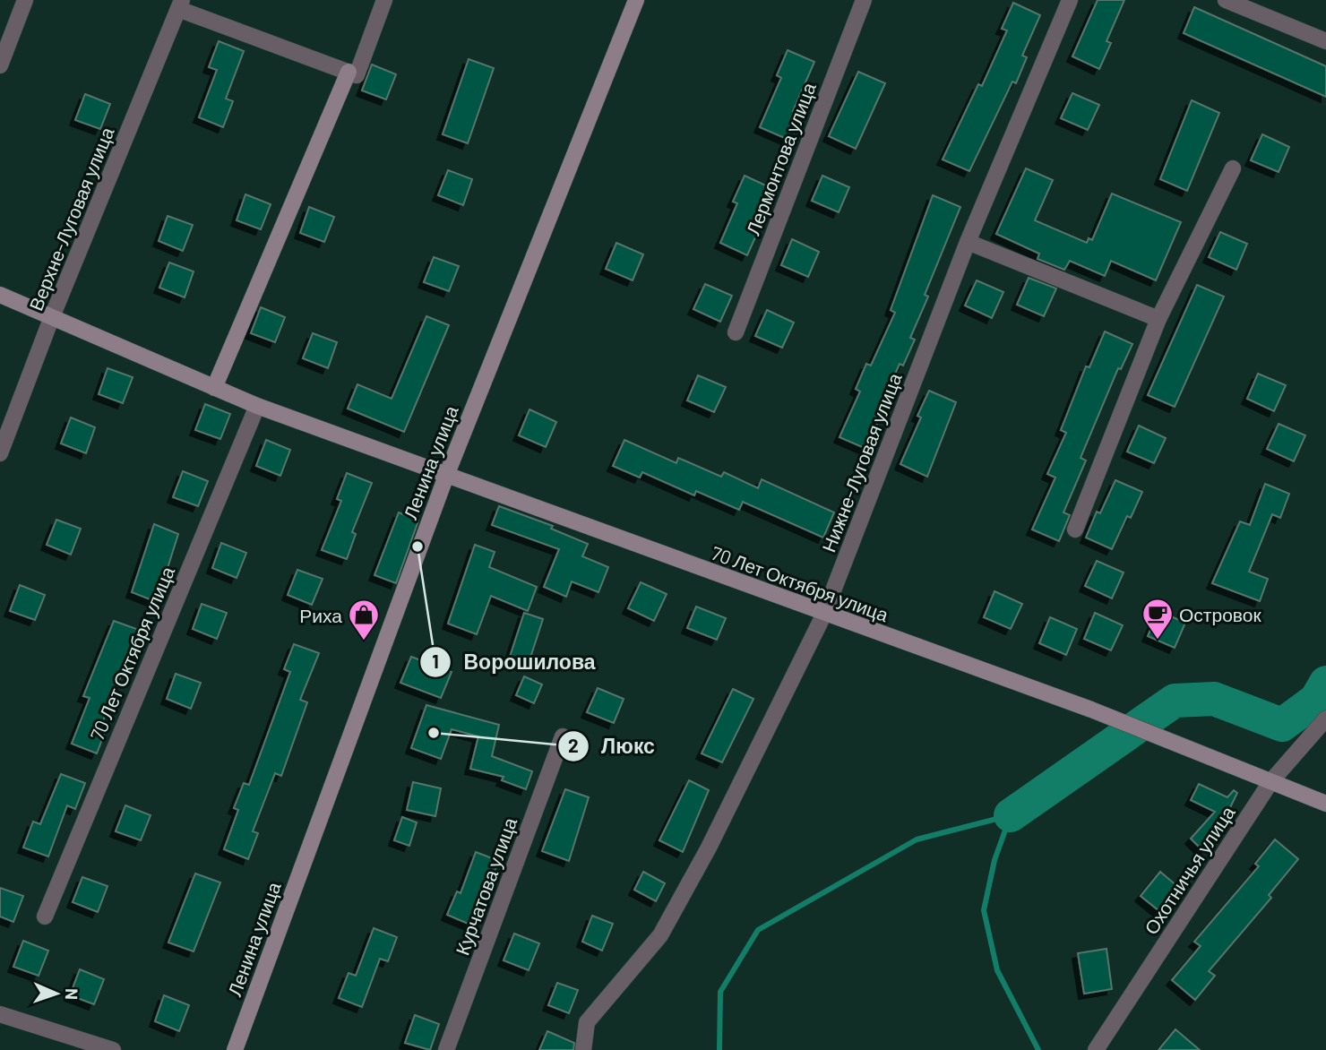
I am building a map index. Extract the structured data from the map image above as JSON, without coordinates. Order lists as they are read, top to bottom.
{
  "streets": {
    "street": [
      "Лермонтова улица",
      "Верхне-Луговая улица",
      "Ленина улица",
      "Нижне-Луговая улица",
      "70 Лет Октября улица",
      "Охотничья улица",
      "Курчатова улица"
    ]
  },
  "crossings": [
    ["Верхне-Луговая улица", "70 Лет Октября улица"],
    ["Ленина улица", "70 Лет Октября улица"],
    ["Нижне-Луговая улица", "70 Лет Октября улица"],
    ["70 Лет Октября улица", "Охотничья улица"]
  ],
  "places": {
    "other": ["Ворошилова", "Люкс"],
    "cafe": ["Островок"],
    "shop": ["Риха"]
  },
  "north": "right"
}
